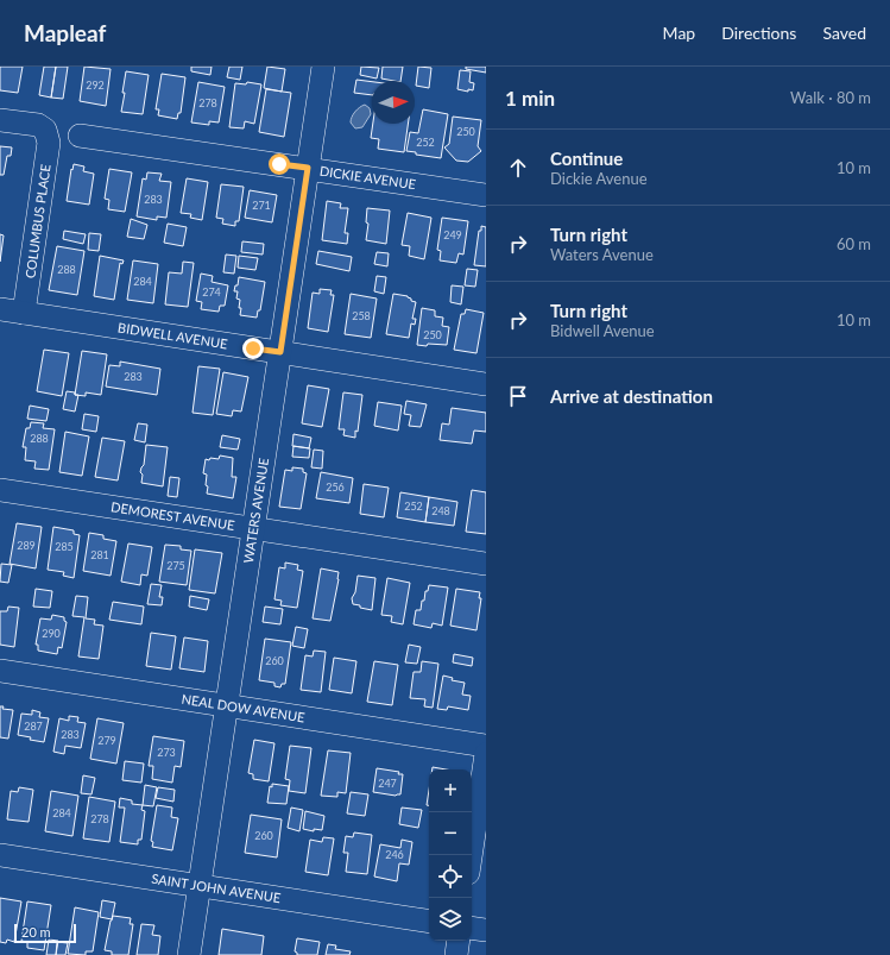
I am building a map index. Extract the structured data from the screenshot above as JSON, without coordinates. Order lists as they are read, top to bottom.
{
  "streets": {
    "street": [
      "DICKIE AVENUE",
      "COLUMBUS PLACE",
      "BIDWELL AVENUE",
      "WATERS AVENUE",
      "DEMOREST AVENUE",
      "NEAL DOW AVENUE",
      "SAINT JOHN AVENUE"
    ]
  },
  "crossings": [
    ["DICKIE AVENUE", "WATERS AVENUE"],
    ["COLUMBUS PLACE", "BIDWELL AVENUE"],
    ["BIDWELL AVENUE", "WATERS AVENUE"],
    ["WATERS AVENUE", "DEMOREST AVENUE"],
    ["WATERS AVENUE", "NEAL DOW AVENUE"],
    ["WATERS AVENUE", "SAINT JOHN AVENUE"]
  ],
  "house_numbers": [
    "292",
    "278",
    "250",
    "252",
    "283",
    "271",
    "249",
    "288",
    "284",
    "274",
    "258",
    "250",
    "283",
    "288",
    "256",
    "252",
    "248",
    "289",
    "285",
    "281",
    "275",
    "290",
    "260",
    "287",
    "283",
    "279",
    "273",
    "247",
    "284",
    "278",
    "260",
    "246"
  ],
  "scale_bar": "20 m",
  "north": "right",
  "page": {
    "header": "Mapleaf",
    "nav": ["Map", "Directions", "Saved"],
    "heading": ["1 min", "Walk · 80 m"],
    "list": [
      ["Continue", "Dickie Avenue", "10 m"],
      ["Turn right", "Waters Avenue", "60 m"],
      ["Turn right", "Bidwell Avenue", "10 m"],
      "Arrive at destination"
    ],
    "map_buttons": ["+", "−"],
    "scale": "20 m"
  }
}
